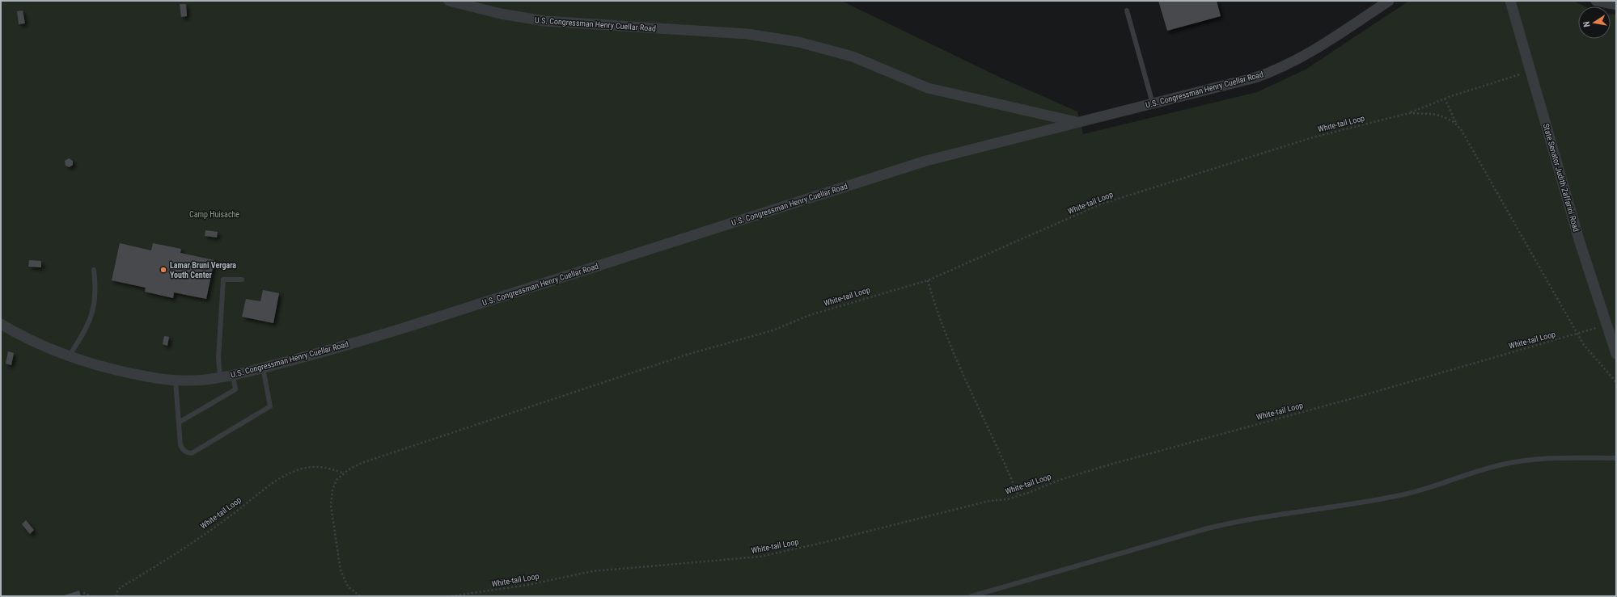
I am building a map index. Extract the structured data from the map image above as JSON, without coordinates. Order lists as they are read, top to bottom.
{
  "streets": {
    "street": ["U.S. Congressman Henry Cuellar Road", "State Senator Judith Zaffarini Road"],
    "path": ["White-tail Loop"]
  },
  "crossings": [
    ["White-tail Loop", "State Senator Judith Zaffarini Road"]
  ],
  "parks": ["Camp Huisache"],
  "places": ["Lamar Bruni Vergara Youth Center"],
  "north": "left"
}
